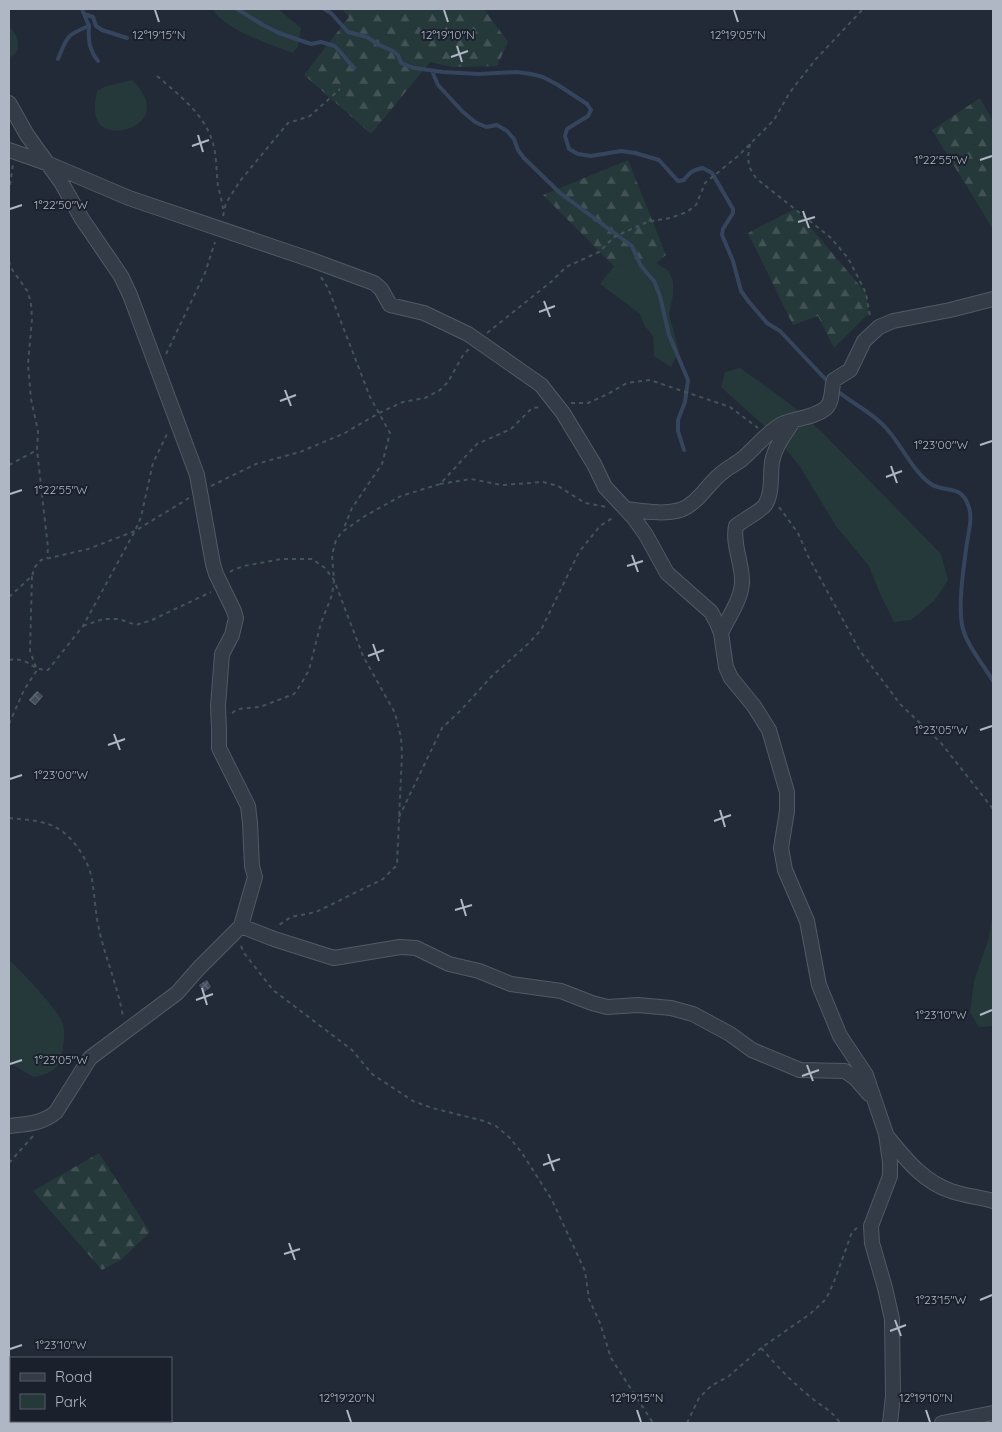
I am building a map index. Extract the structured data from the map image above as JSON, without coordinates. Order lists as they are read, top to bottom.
{
  "legend": ["Road", "Park"],
  "coordinates": [
    "12°19'05\"N",
    "12°19'15\"N",
    "12°19'10\"N",
    "1°22'55\"W",
    "1°22'50\"W",
    "1°23'00\"W",
    "1°23'05\"W",
    "1°23'10\"W",
    "1°23'15\"W",
    "12°19'20\"N"
  ]
}
